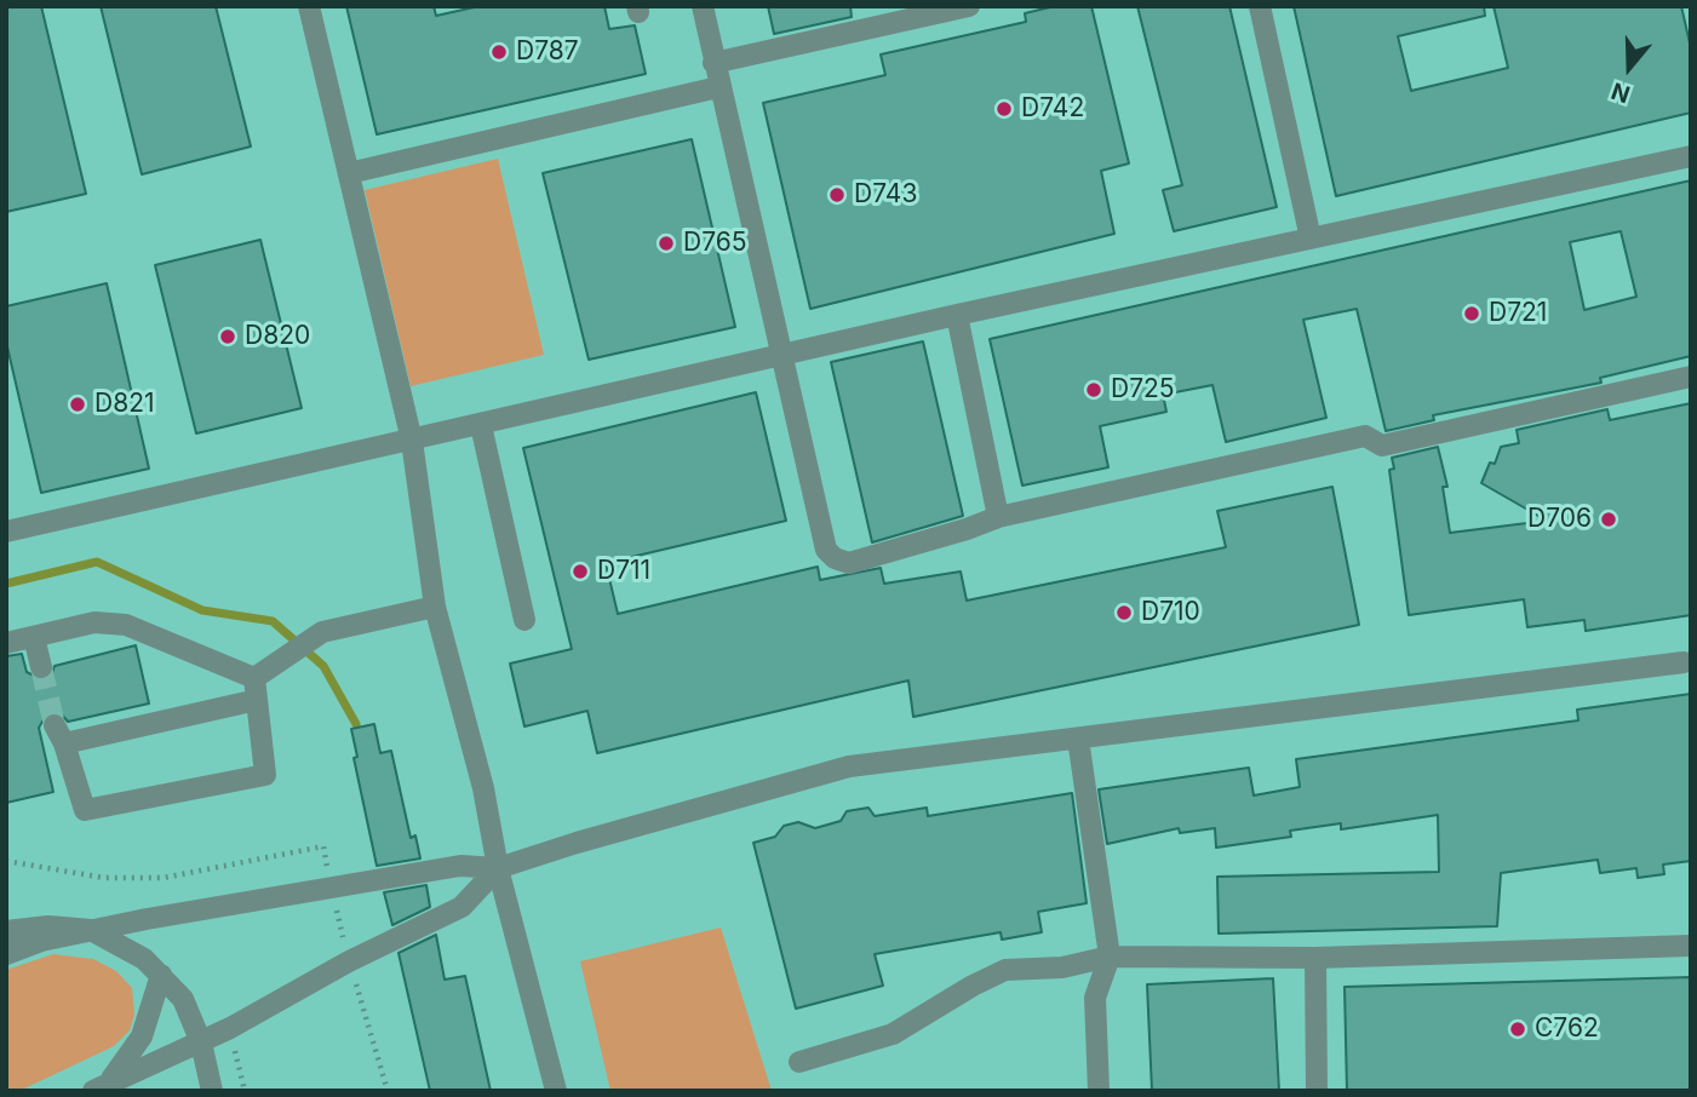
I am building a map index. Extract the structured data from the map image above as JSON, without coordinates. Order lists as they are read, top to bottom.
{
  "places": [
    "D787",
    "D742",
    "D743",
    "D765",
    "D721",
    "D820",
    "D725",
    "D821",
    "D706",
    "D711",
    "D710",
    "C762"
  ],
  "north": "bottom"
}
